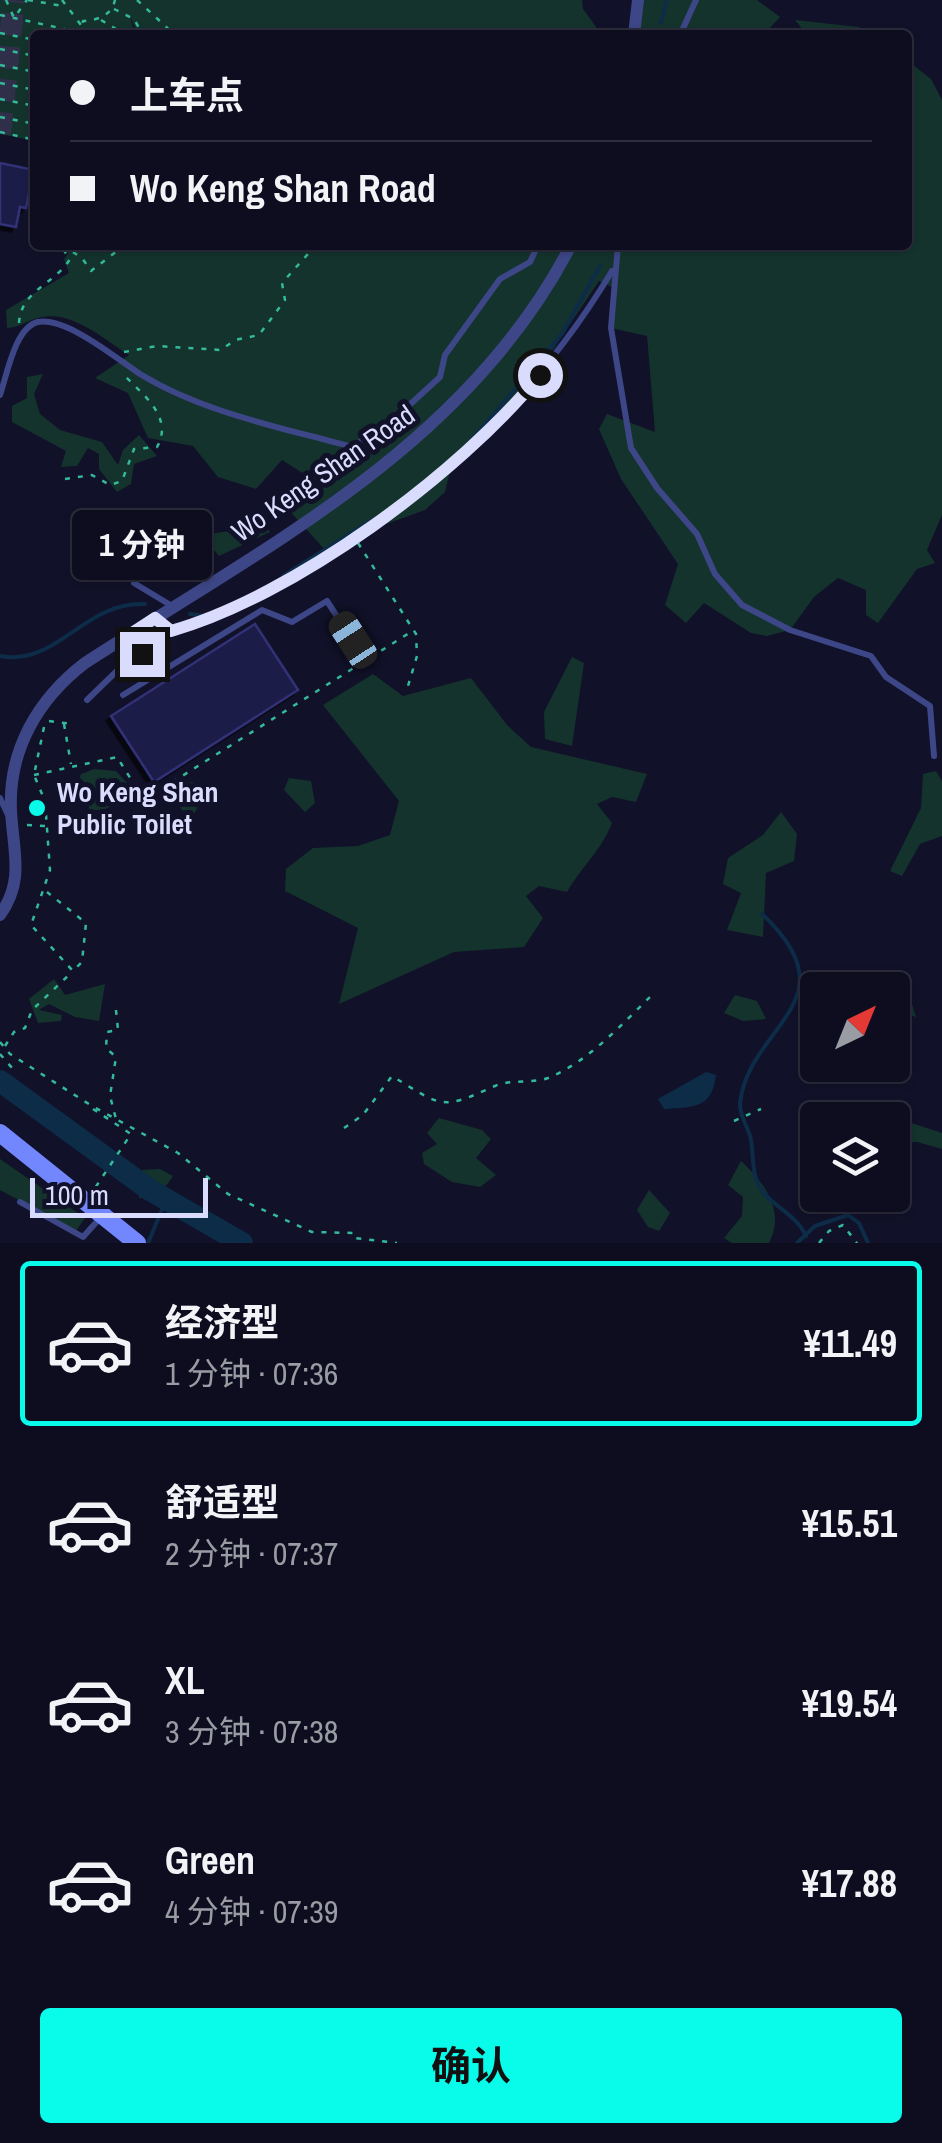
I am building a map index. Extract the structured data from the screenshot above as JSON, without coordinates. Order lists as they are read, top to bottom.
{
  "streets": {
    "street": ["Wo Keng Shan Road"]
  },
  "places": ["Wo Keng Shan Public Toilet"],
  "scale_bar": "100 m",
  "north": "top right",
  "page": {
    "banner": ["上车点", "Wo Keng Shan Road"],
    "bubble": "1 分钟",
    "scale": "100 m",
    "list": [
      {
        "name": "经济型",
        "note": "1 分钟 · 07:36",
        "value": "¥11.49"
      },
      {
        "name": "舒适型",
        "note": "2 分钟 · 07:37",
        "value": "¥15.51"
      },
      {
        "name": "XL",
        "note": "3 分钟 · 07:38",
        "value": "¥19.54"
      },
      {
        "name": "Green",
        "note": "4 分钟 · 07:39",
        "value": "¥17.88"
      }
    ],
    "buttons": "确认"
  }
}
